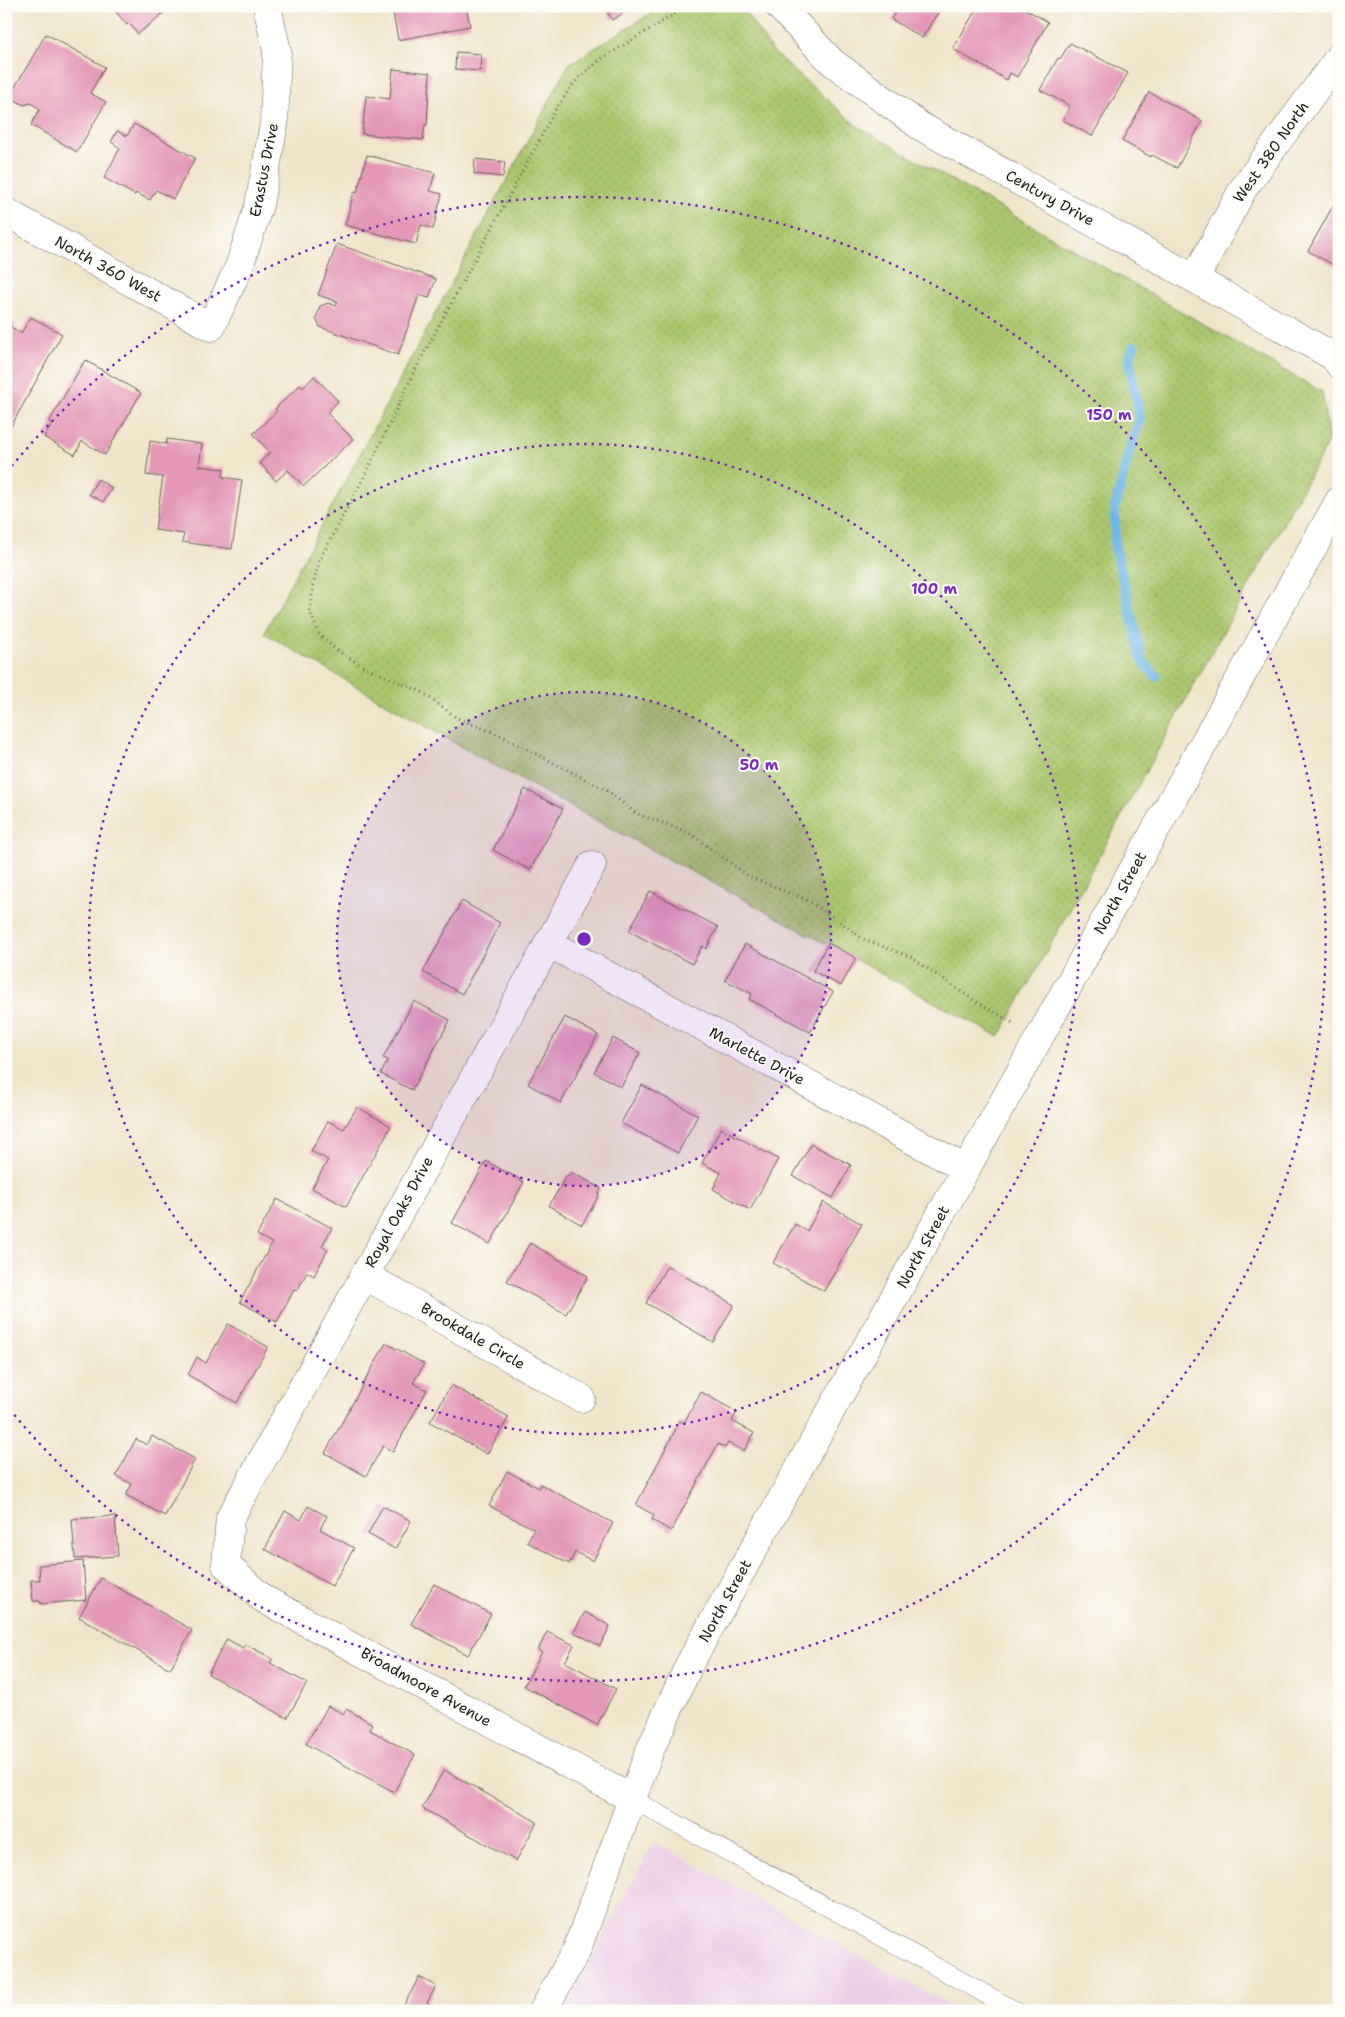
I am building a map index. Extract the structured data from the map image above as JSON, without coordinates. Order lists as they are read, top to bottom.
{
  "streets": {
    "street": [
      "West 380 North",
      "Erastus Drive",
      "Century Drive",
      "North 360 West",
      "North Street",
      "Marlette Drive",
      "Royal Oaks Drive",
      "Brookdale Circle",
      "Broadmoore Avenue"
    ]
  },
  "crossings": [
    ["West 380 North", "Century Drive"],
    ["Erastus Drive", "North 360 West"],
    ["North Street", "Marlette Drive"],
    ["North Street", "Broadmoore Avenue"],
    ["Marlette Drive", "Royal Oaks Drive"],
    ["Royal Oaks Drive", "Brookdale Circle"],
    ["Royal Oaks Drive", "Broadmoore Avenue"]
  ],
  "rings": ["150 m", "100 m", "50 m"]
}
